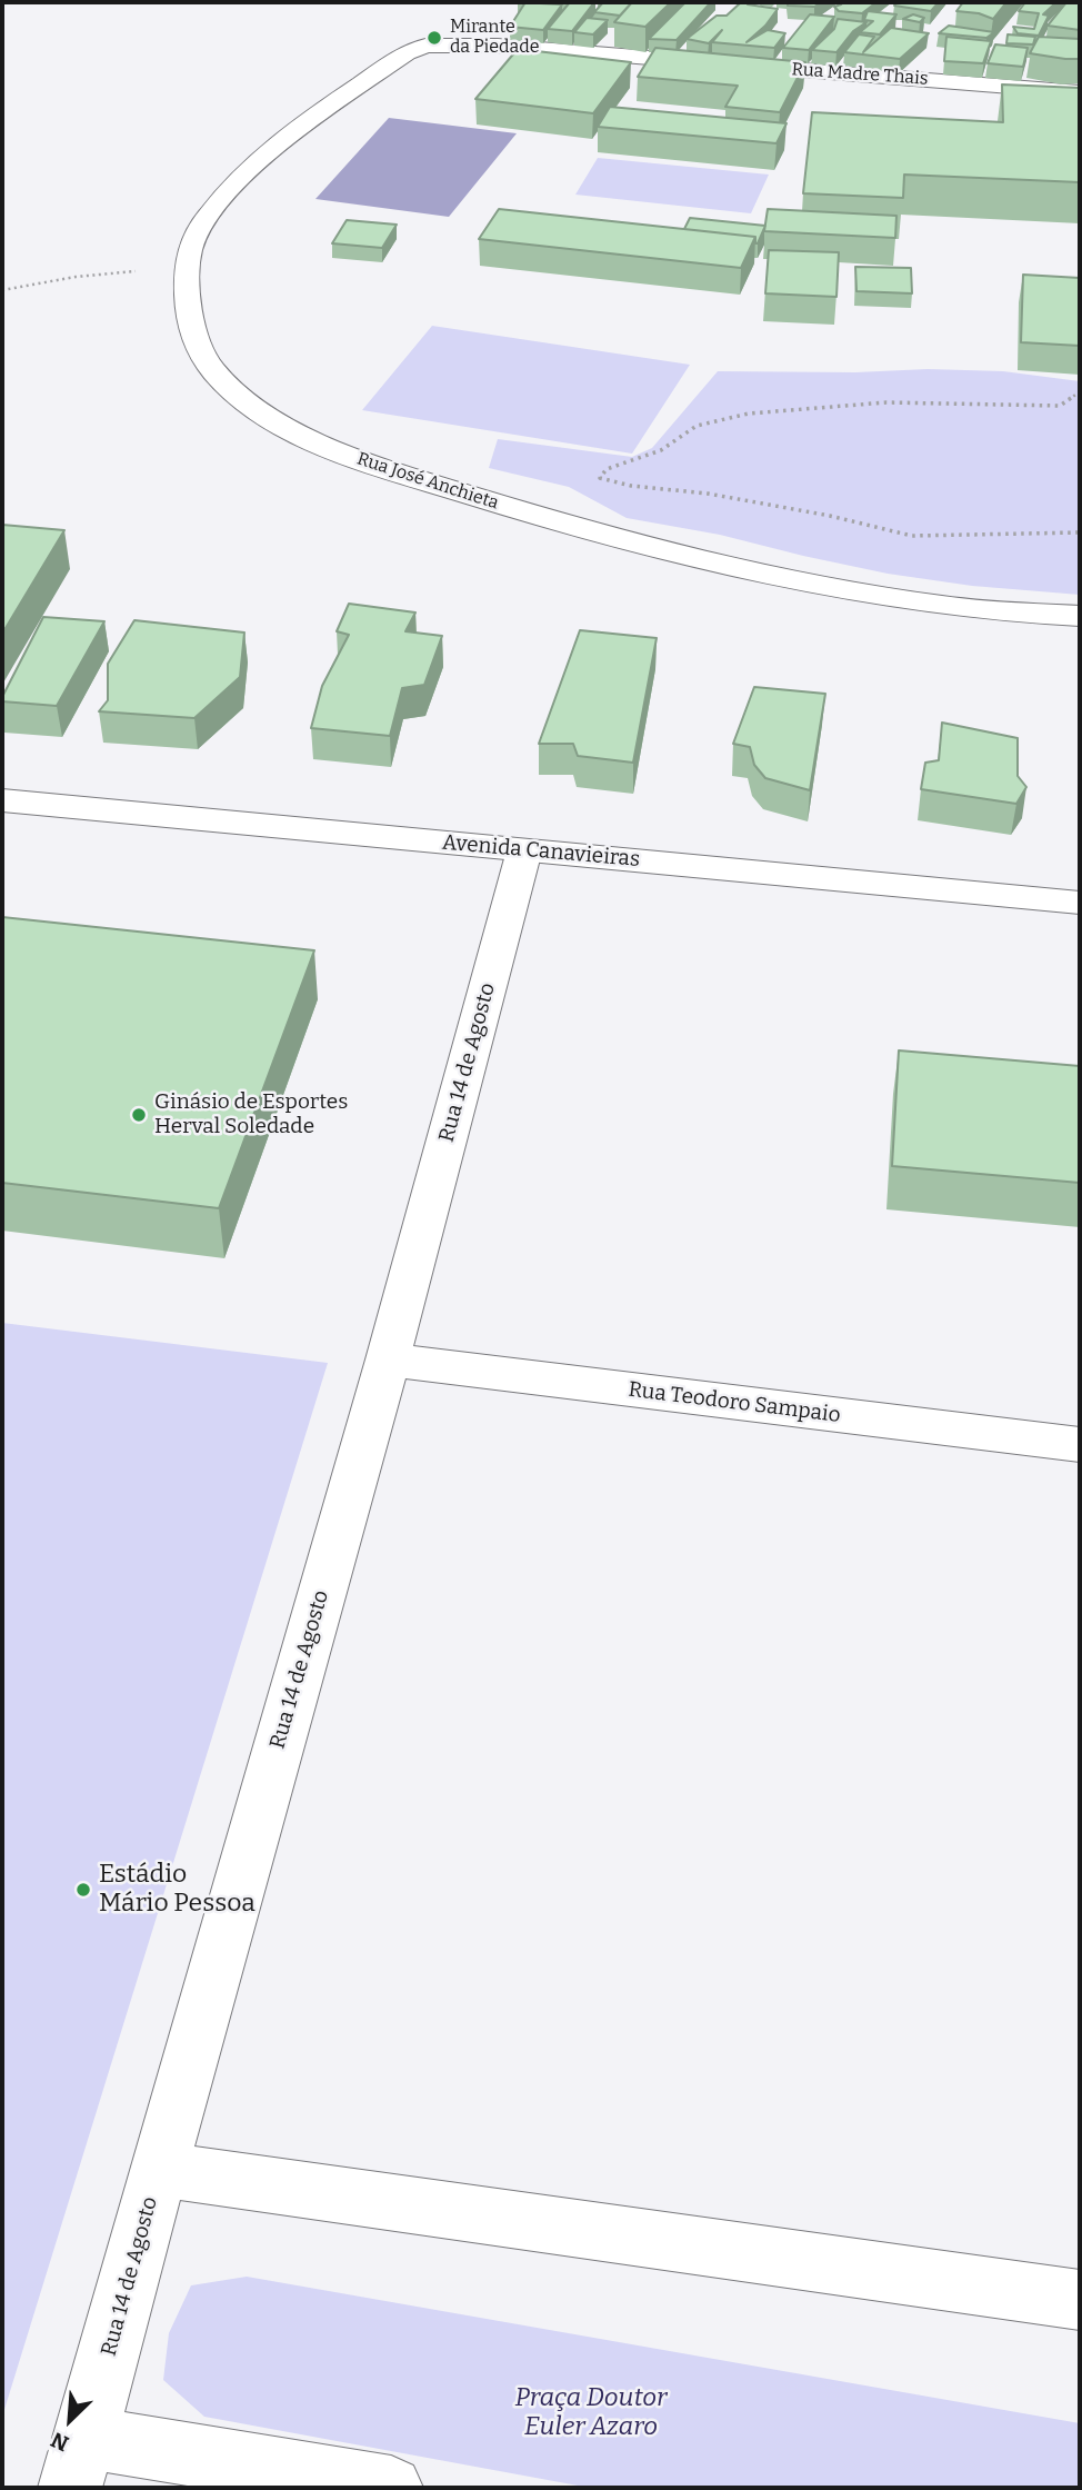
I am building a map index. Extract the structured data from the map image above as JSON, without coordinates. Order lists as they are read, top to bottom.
{
  "streets": {
    "street": [
      "Rua Madre Thais",
      "Rua José Anchieta",
      "Avenida Canavieiras",
      "Rua 14 de Agosto",
      "Rua Teodoro Sampaio"
    ]
  },
  "crossings": [
    ["Rua Madre Thais", "Rua José Anchieta"],
    ["Avenida Canavieiras", "Rua 14 de Agosto"],
    ["Rua 14 de Agosto", "Rua Teodoro Sampaio"]
  ],
  "parks": ["Praça Doutor Euler Azaro"],
  "places": ["Mirante da Piedade", "Ginásio de Esportes Herval Soledade", "Estádio Mário Pessoa"],
  "north": "bottom left"
}
